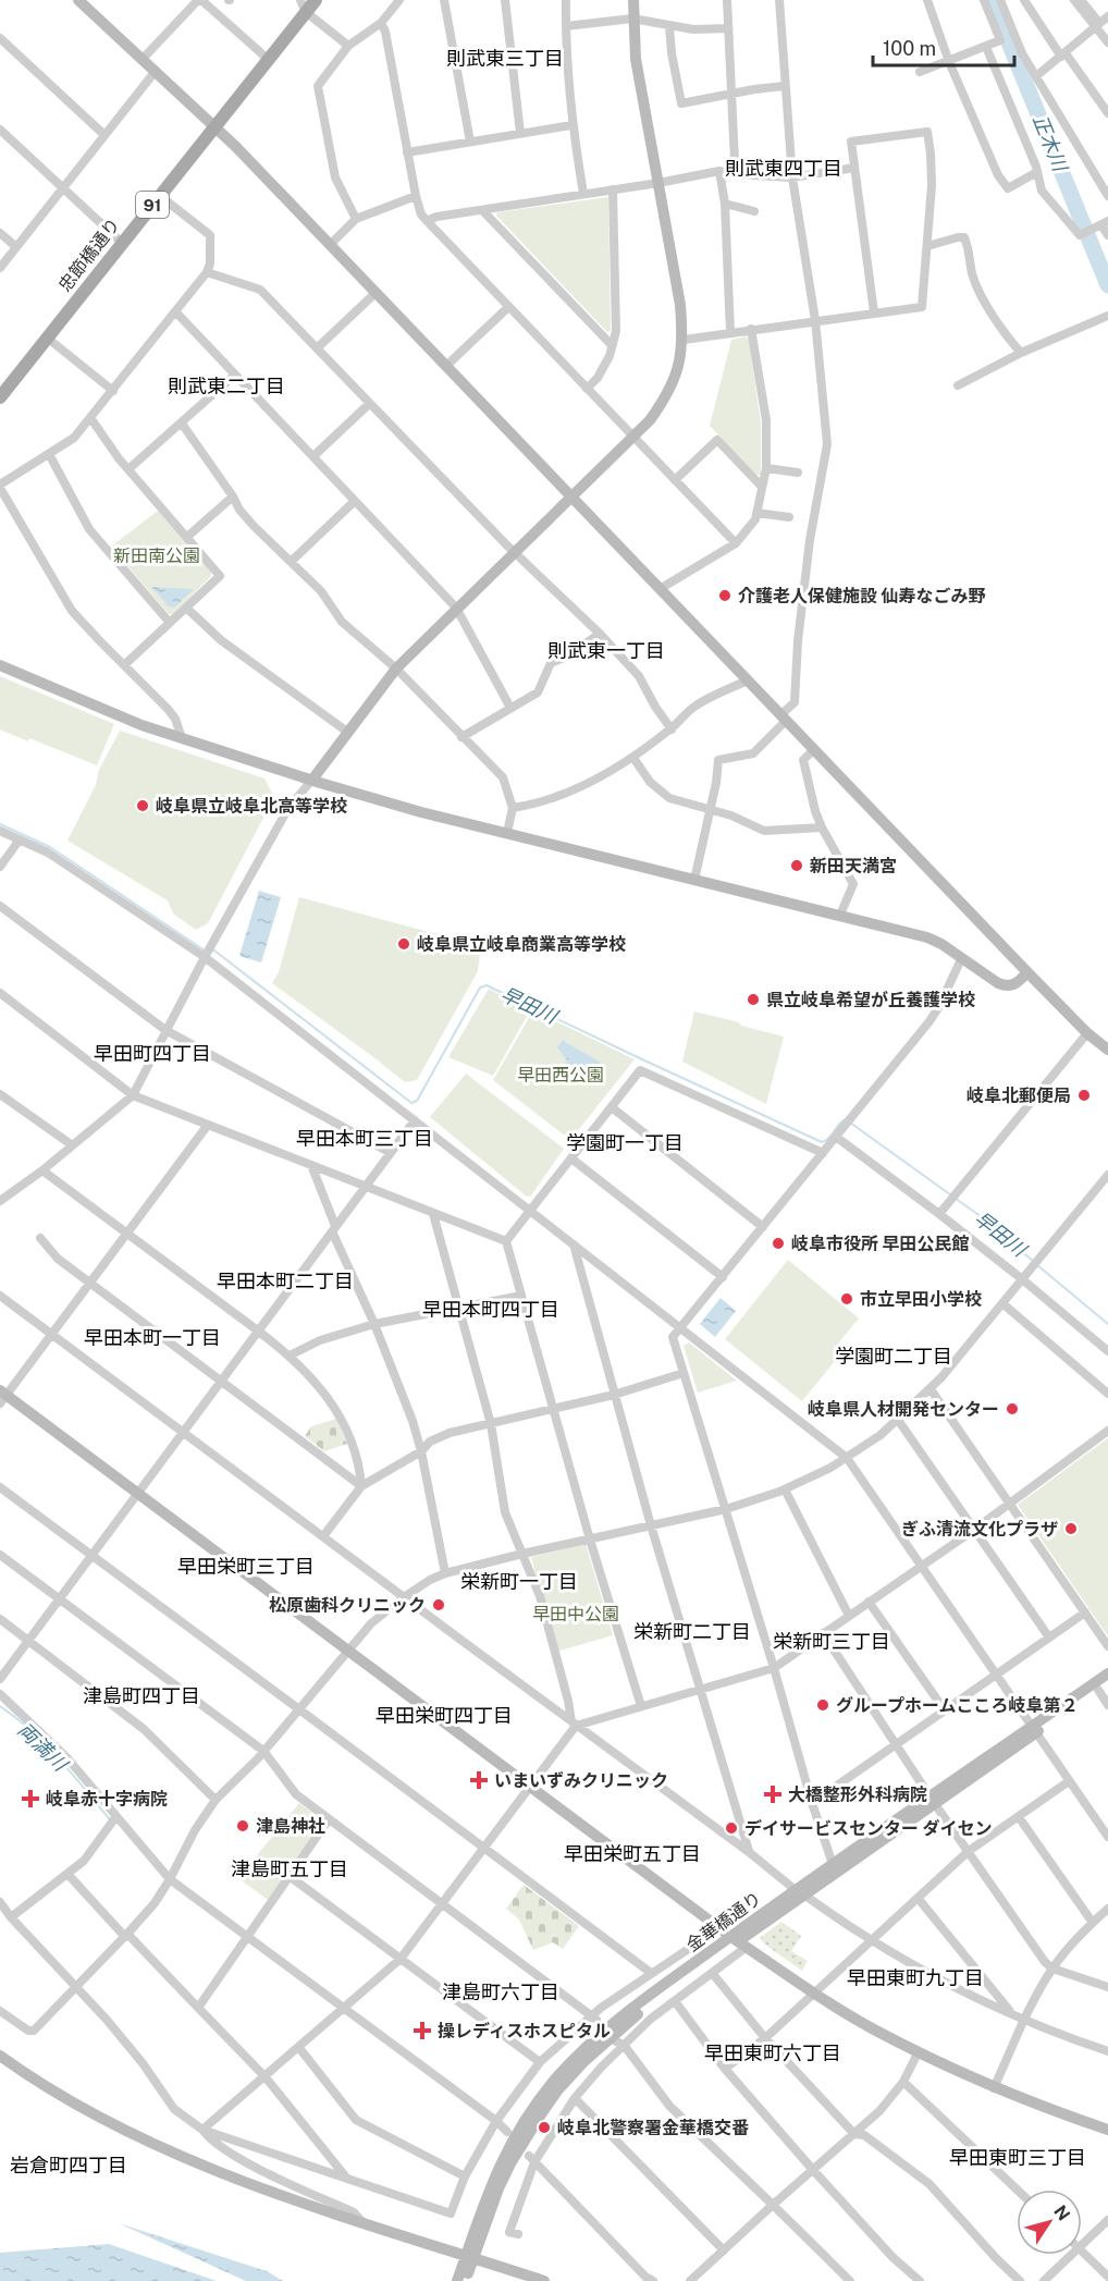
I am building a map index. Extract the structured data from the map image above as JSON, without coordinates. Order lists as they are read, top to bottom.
{
  "streets": {
    "main road": ["91", "忠節橋通り"],
    "street": ["金華橋通り"]
  },
  "crossings": [
    ["91", "忠節橋通り"]
  ],
  "districts": [
    "則武東三丁目",
    "則武東四丁目",
    "則武東二丁目",
    "則武東一丁目",
    "早田町四丁目",
    "早田本町三丁目",
    "学園町一丁目",
    "早田本町二丁目",
    "早田本町四丁目",
    "早田本町一丁目",
    "学園町二丁目",
    "早田栄町三丁目",
    "栄新町一丁目",
    "栄新町二丁目",
    "栄新町三丁目",
    "津島町四丁目",
    "早田栄町四丁目",
    "早田栄町五丁目",
    "津島町五丁目",
    "早田東町九丁目",
    "津島町六丁目",
    "早田東町六丁目",
    "早田東町三丁目",
    "岩倉町四丁目"
  ],
  "water": ["正木川", "早田川", "両満川"],
  "parks": ["新田南公園", "早田西公園", "早田中公園"],
  "places": {
    "other": [
      "介護老人保健施設 仙寿なごみ野",
      "岐阜県立岐阜北高等学校",
      "新田天満宮",
      "岐阜県立岐阜商業高等学校",
      "県立岐阜希望が丘養護学校",
      "岐阜北郵便局",
      "岐阜市役所 早田公民館",
      "市立早田小学校",
      "岐阜県人材開発センター",
      "ぎふ清流文化プラザ",
      "松原歯科クリニック",
      "グループホームこころ岐阜第２",
      "津島神社",
      "デイサービスセンター ダイセン",
      "岐阜北警察署金華橋交番"
    ],
    "health": [
      "いまいずみクリニック",
      "大橋整形外科病院",
      "岐阜赤十字病院",
      "操レディスホスピタル"
    ]
  },
  "scale_bar": "100 m",
  "north": "top right"
}
